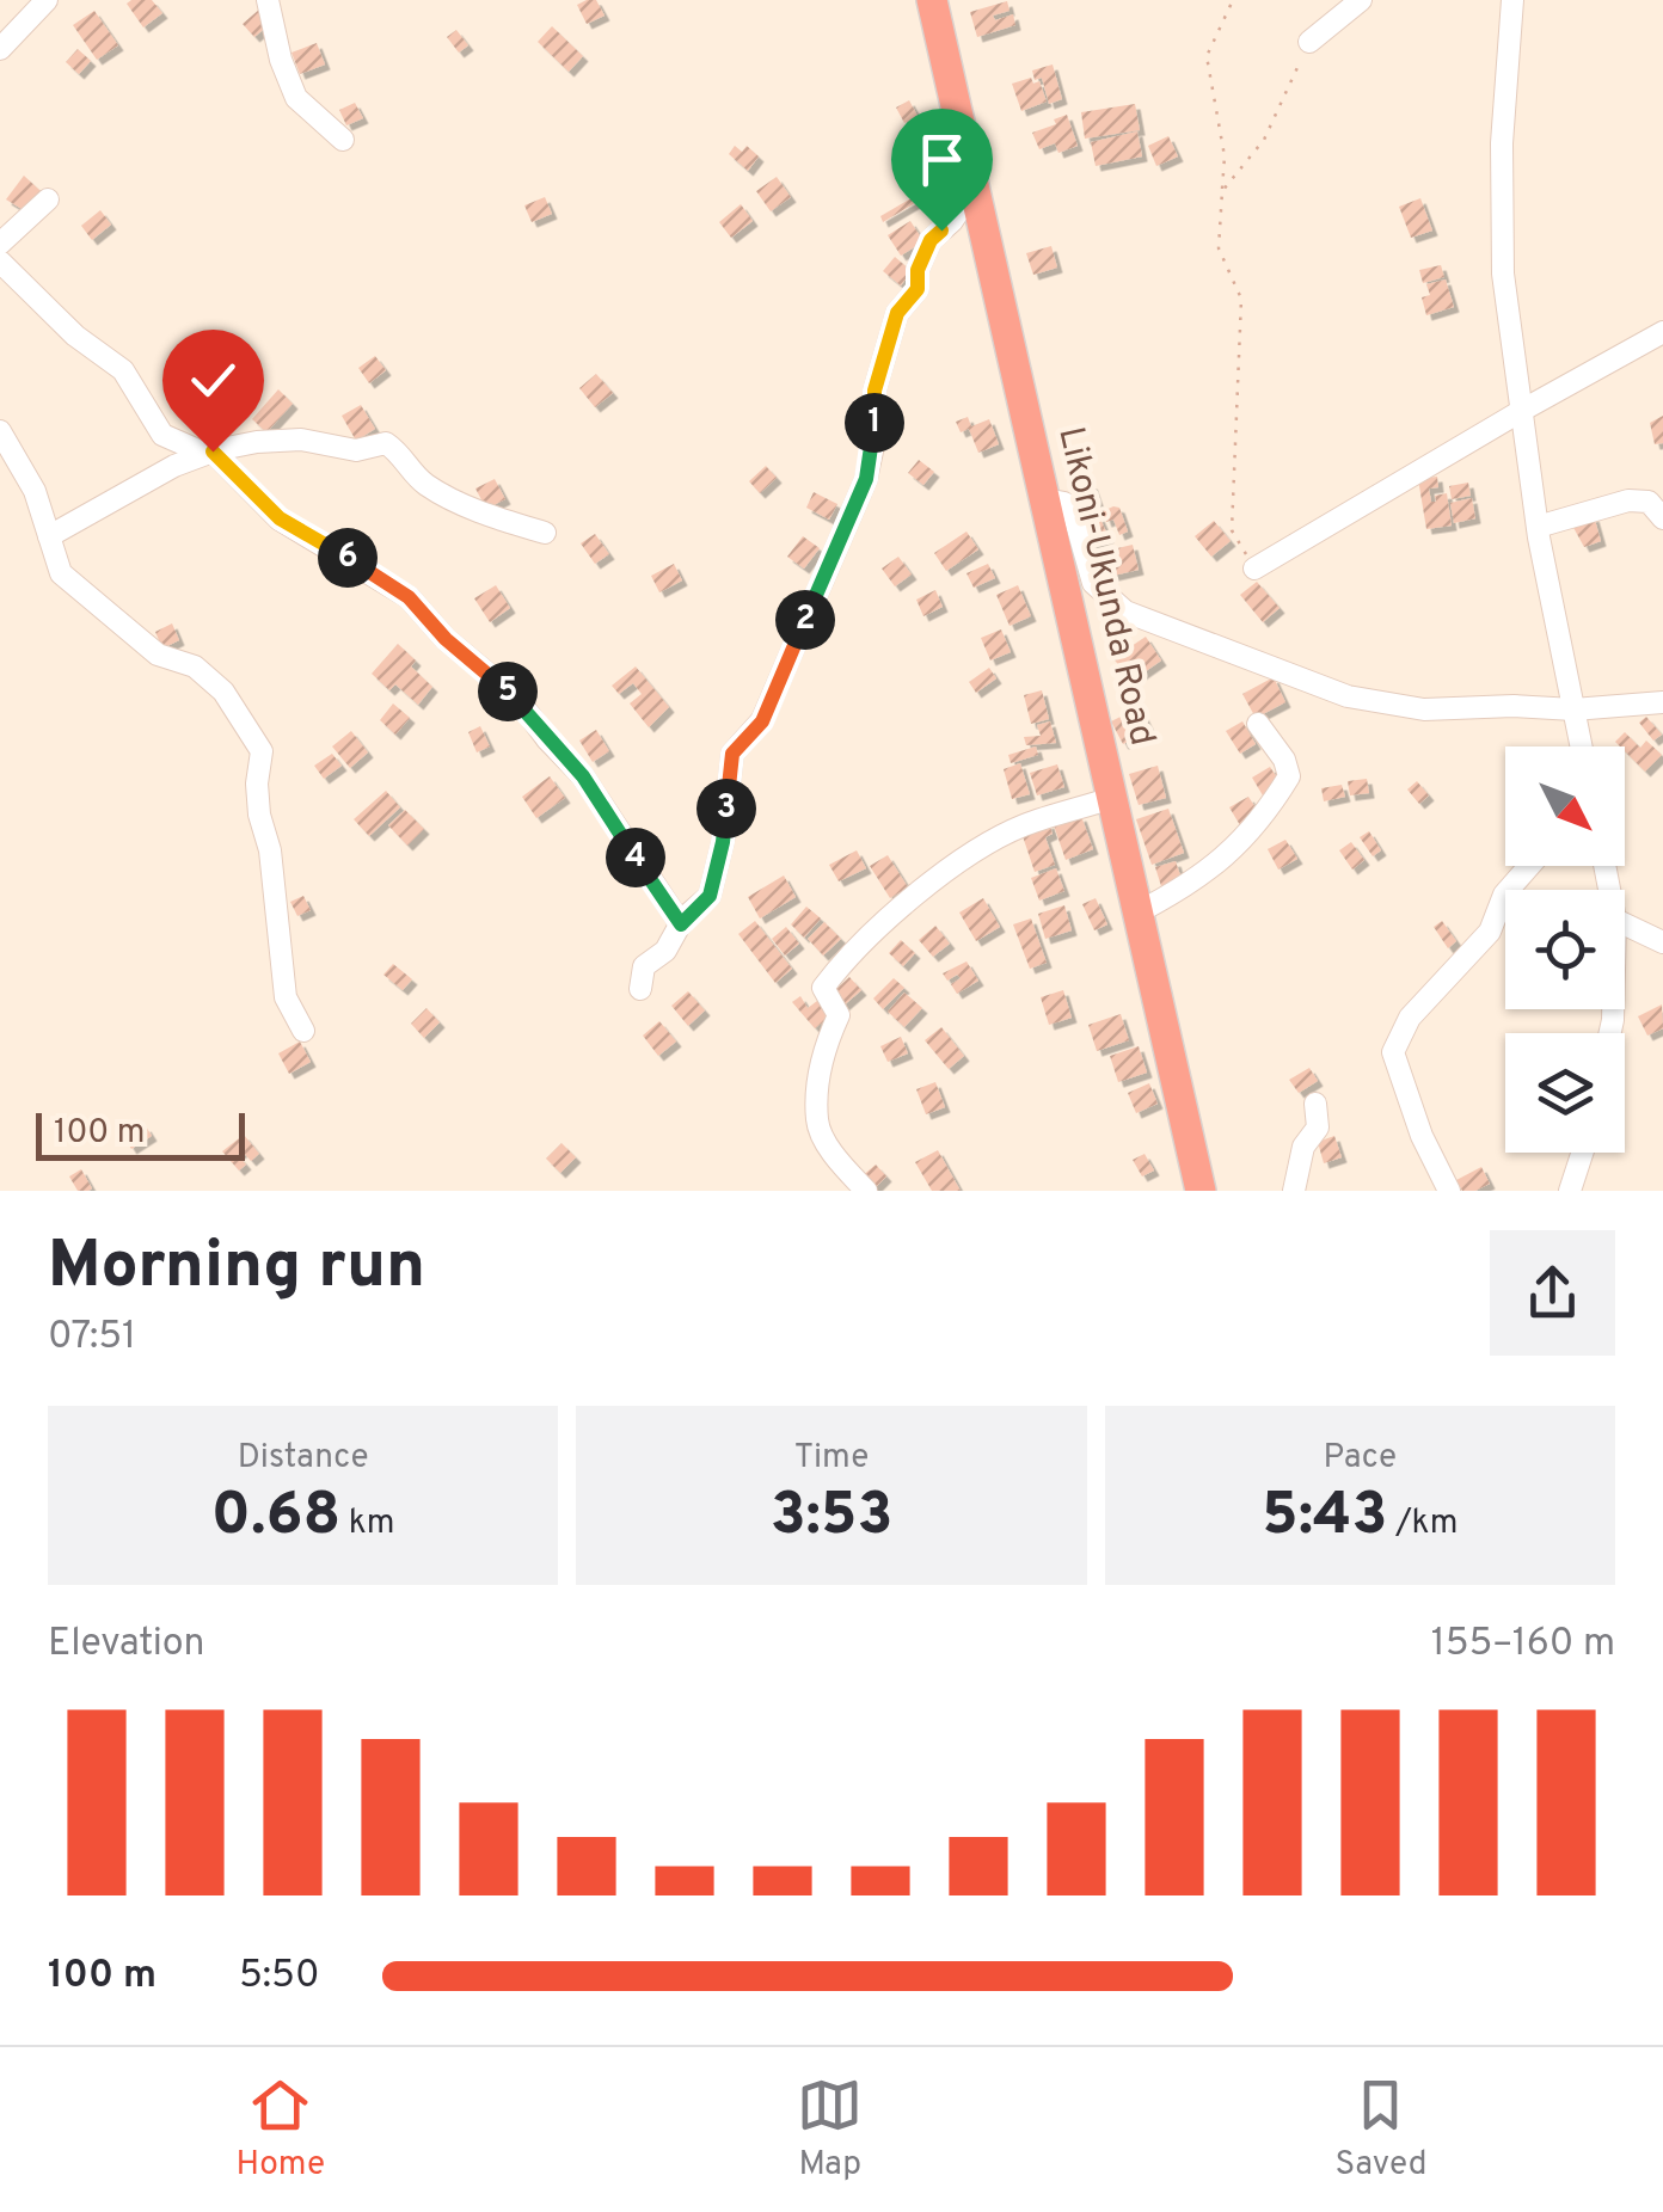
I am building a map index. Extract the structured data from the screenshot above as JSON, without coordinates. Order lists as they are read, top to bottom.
{
  "streets": {
    "highway": ["Likoni-Ukunda Road"]
  },
  "scale_bar": "100 m",
  "north": "bottom right",
  "page": {
    "pins": [
      "1",
      "6",
      "2",
      "5",
      "3",
      "4"
    ],
    "scale": "100 m",
    "heading": ["Morning run", "07:51"],
    "stats": [
      ["Distance", "0.68 km"],
      ["Time", "3:53"],
      ["Pace", "5:43 /km"]
    ],
    "chart": ["Elevation", "155–160 m"],
    "list": [
      {
        "name": "100 m",
        "note": "5:50"
      }
    ],
    "tabs": ["Home", "Map", "Saved"]
  }
}
